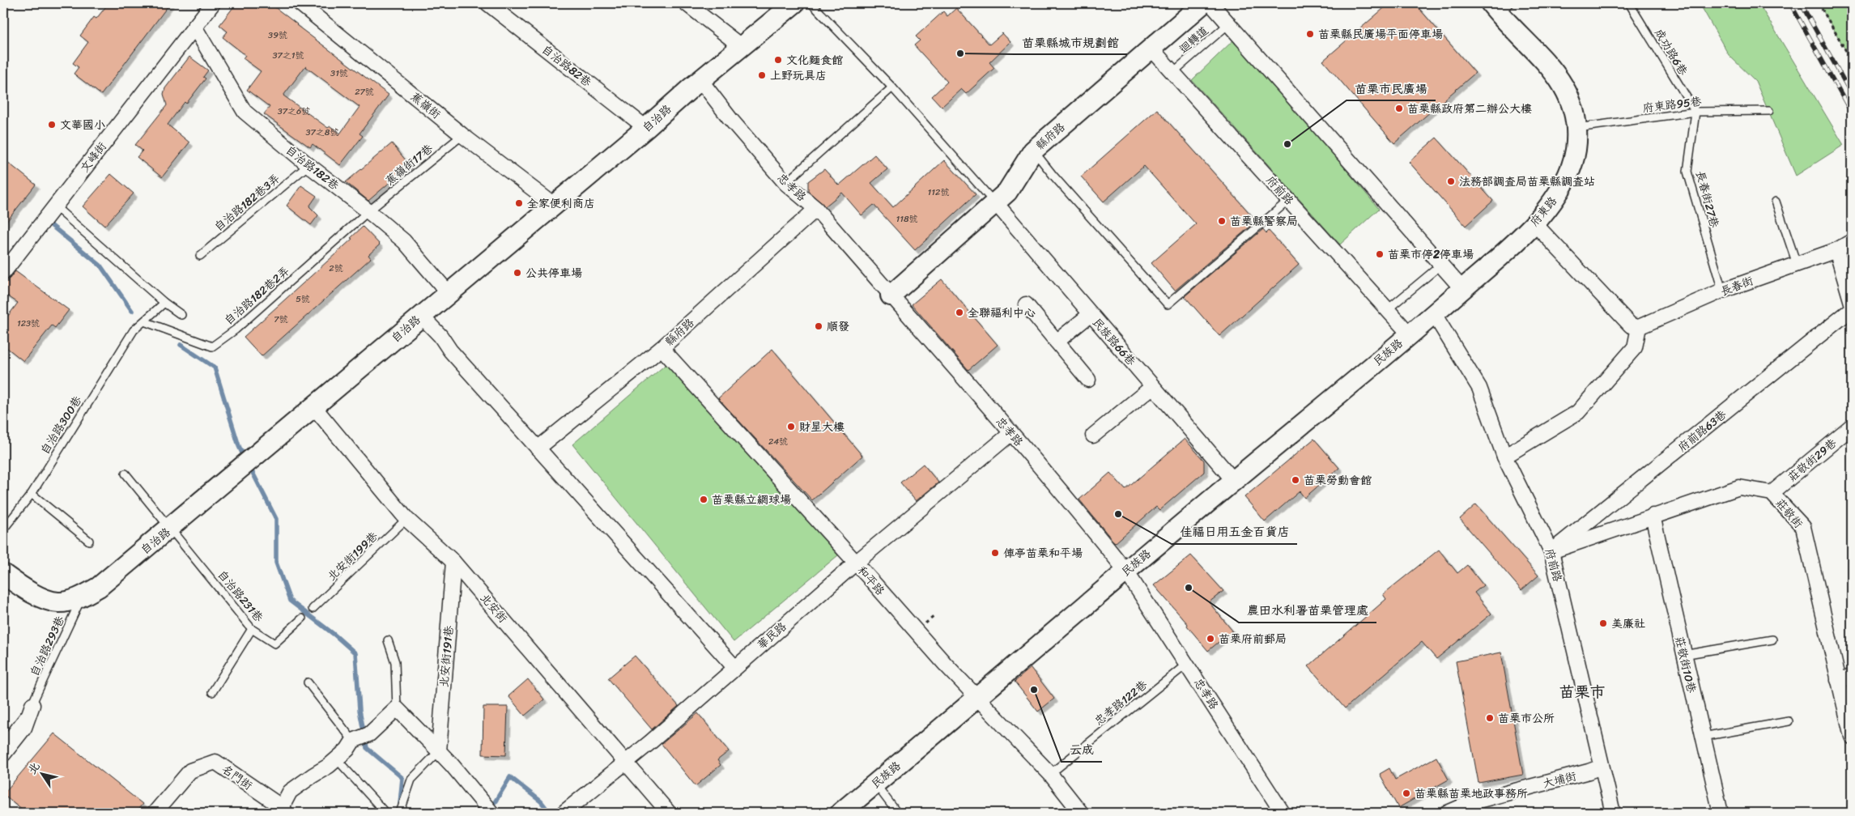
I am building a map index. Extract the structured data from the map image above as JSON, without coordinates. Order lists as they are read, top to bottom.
{
  "streets": {
    "street": [
      "自治路82巷",
      "蕉嶺街",
      "自治路",
      "縣府路",
      "文峰街",
      "自治路182巷",
      "忠孝路",
      "府前路",
      "府東路",
      "長春街",
      "民族路66巷",
      "民族路",
      "府前路63巷",
      "莊敬街29巷",
      "莊敬街",
      "和平路",
      "北安街",
      "華民路",
      "北安街191巷",
      "莊敬街10巷",
      "名門街",
      "大埔街"
    ],
    "lane": [
      "迴轉道",
      "成功路6巷",
      "府東路95巷",
      "蕉嶺街17巷",
      "長春街27巷",
      "自治路182巷3弄",
      "自治路182巷2弄",
      "自治路300巷",
      "北安街199巷",
      "自治路231巷",
      "自治路293巷",
      "忠孝路122巷"
    ]
  },
  "crossings": [
    ["迴轉道", "府前路"],
    ["成功路6巷", "府東路95巷"],
    ["成功路6巷", "長春街27巷"],
    ["自治路82巷", "自治路"],
    ["府東路95巷", "長春街27巷"],
    ["府東路95巷", "府東路"],
    ["蕉嶺街", "自治路"],
    ["蕉嶺街", "蕉嶺街17巷"],
    ["自治路", "自治路182巷"],
    ["自治路", "忠孝路"],
    ["自治路", "自治路231巷"],
    ["自治路", "北安街"],
    ["自治路", "自治路293巷"],
    ["縣府路", "忠孝路"],
    ["縣府路", "府前路"],
    ["縣府路", "民族路66巷"],
    ["縣府路", "和平路"],
    ["文峰街", "自治路182巷"],
    ["蕉嶺街17巷", "自治路182巷"],
    ["蕉嶺街17巷", "自治路182巷2弄"],
    ["自治路182巷", "自治路182巷3弄"],
    ["自治路182巷", "自治路182巷2弄"],
    ["忠孝路", "民族路"],
    ["忠孝路", "華民路"],
    ["忠孝路", "忠孝路122巷"],
    ["府前路", "府東路"],
    ["府前路", "民族路"],
    ["府前路", "府前路63巷"],
    ["府前路", "莊敬街"],
    ["府前路", "大埔街"],
    ["長春街27巷", "長春街"],
    ["府東路", "民族路"],
    ["自治路182巷2弄", "自治路300巷"],
    ["民族路66巷", "民族路"],
    ["民族路", "和平路"],
    ["府前路63巷", "莊敬街"],
    ["莊敬街29巷", "莊敬街"],
    ["莊敬街", "莊敬街10巷"],
    ["北安街199巷", "北安街"],
    ["和平路", "華民路"],
    ["和平路", "忠孝路122巷"],
    ["北安街", "華民路"],
    ["北安街", "北安街191巷"]
  ],
  "districts": ["苗栗市"],
  "places": [
    "苗栗縣民廣場平面停車場",
    "苗栗縣城市規劃館",
    "文化麵食館",
    "上野玩具店",
    "苗栗縣政府第二辦公大樓",
    "文華國小",
    "苗栗市民廣場",
    "法務部調查局苗栗縣調查站",
    "全家便利商店",
    "苗栗縣警察局",
    "苗栗市停2停車場",
    "公共停車場",
    "全聯福利中心",
    "順發",
    "財星大樓",
    "苗栗勞動會館",
    "苗栗縣立網球場",
    "佳福日用五金百貨店",
    "俥亭苗栗和平場",
    "農田水利署苗栗管理處",
    "美廉社",
    "苗栗府前郵局",
    "云成",
    "苗栗市公所",
    "苗栗縣苗栗地政事務所"
  ],
  "house_numbers": [
    "39號",
    "37之1號",
    "31號",
    "27號",
    "37之6號",
    "37之8號",
    "112號",
    "118號",
    "2號",
    "5號",
    "7號",
    "123號",
    "24號"
  ],
  "north": "top left"
}
